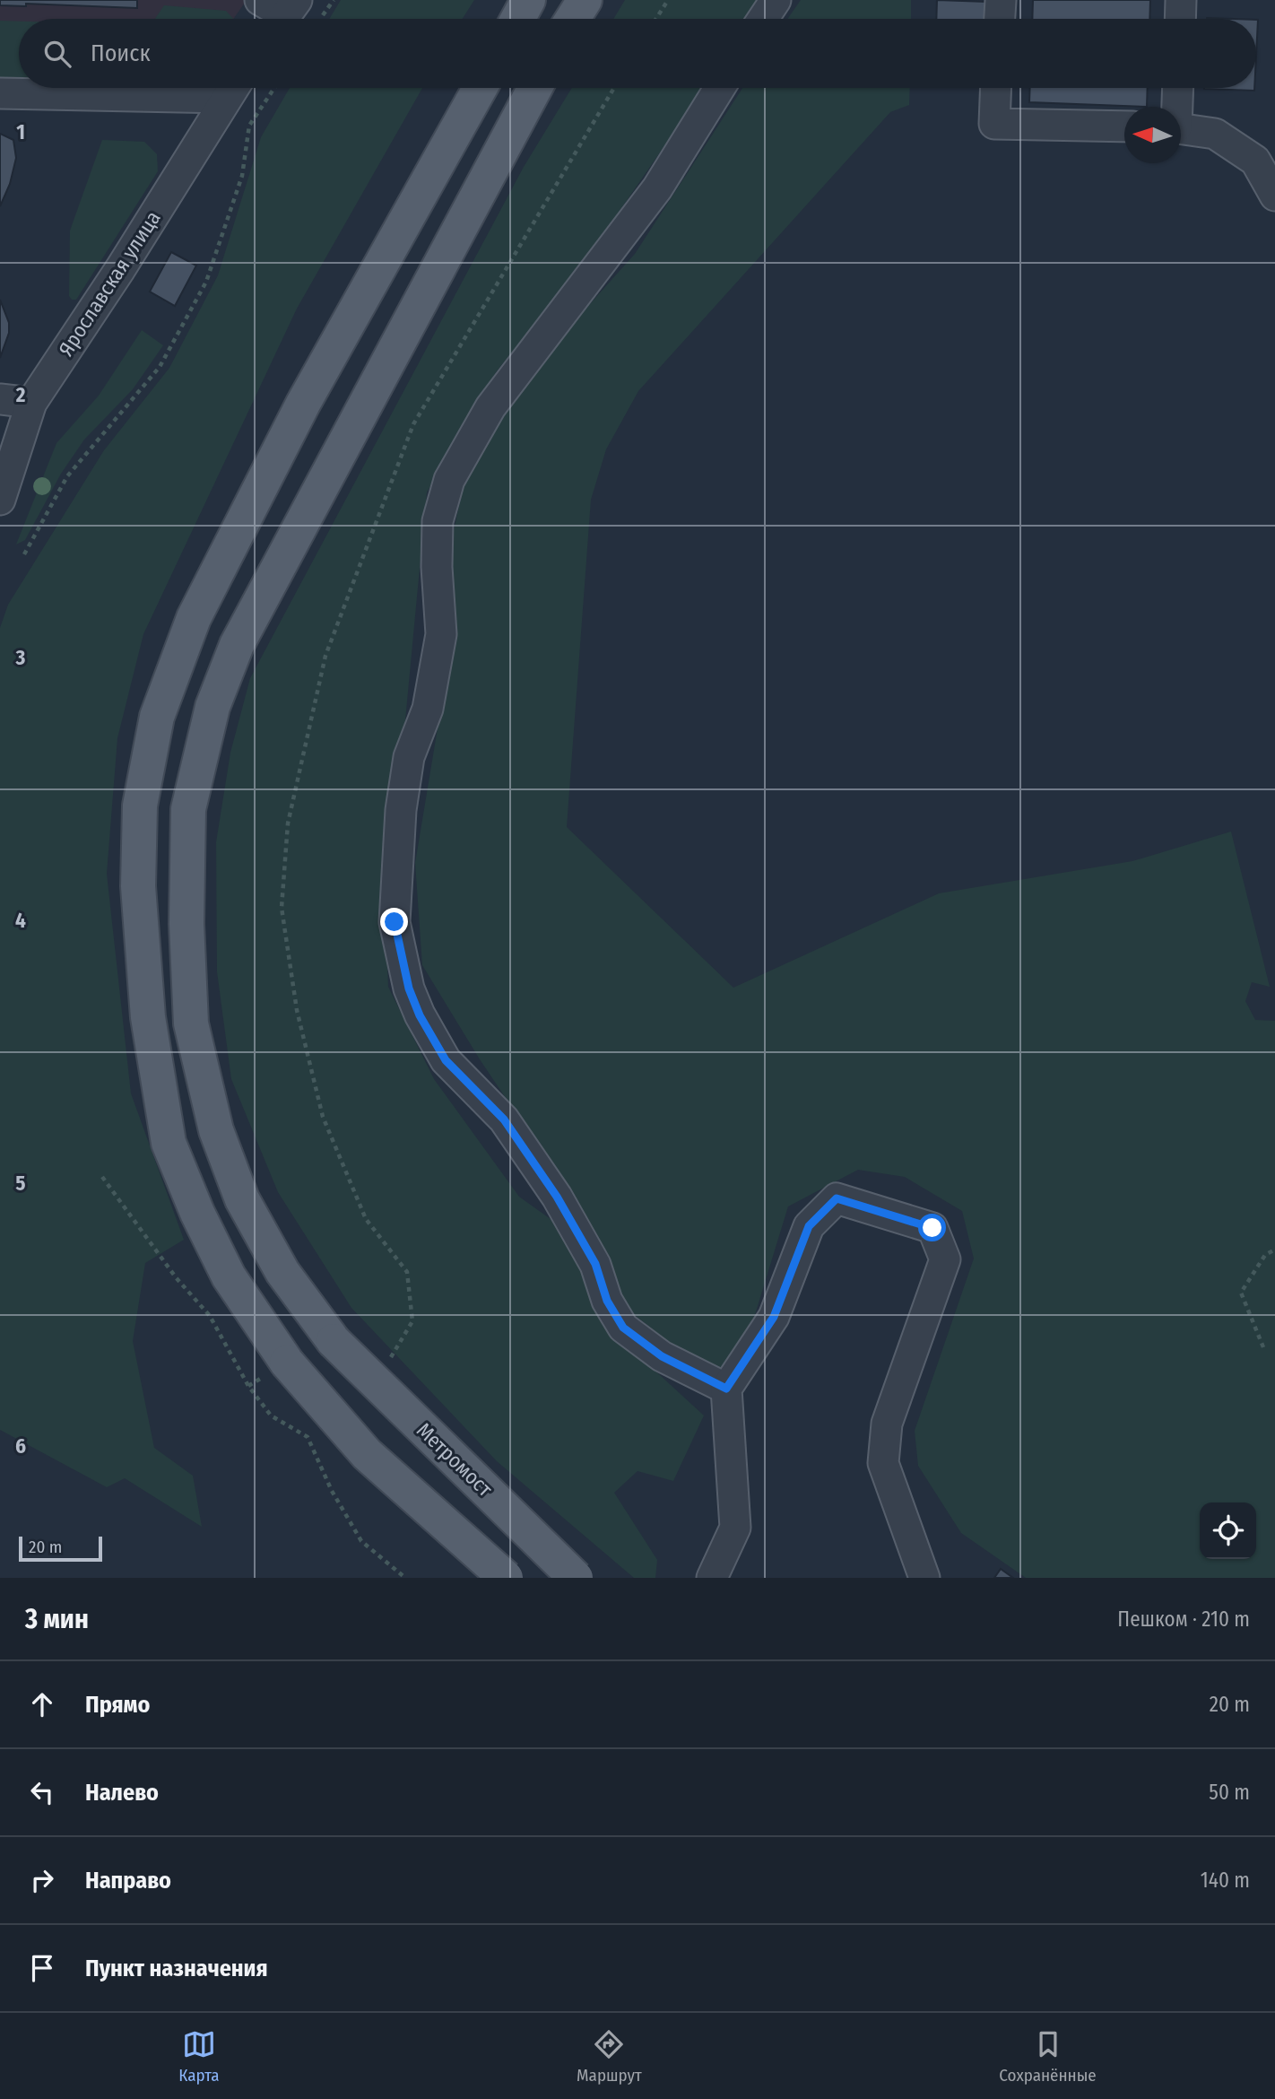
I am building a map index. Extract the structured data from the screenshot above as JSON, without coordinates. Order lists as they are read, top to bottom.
{
  "streets": {
    "main road": ["Метромост"],
    "street": ["Ярославская улица"]
  },
  "scale_bar": "20 m",
  "north": "left",
  "page": {
    "search": "Поиск",
    "scale": "20 m",
    "heading": ["3 мин", "Пешком · 210 m"],
    "list": [
      ["Прямо", "20 m"],
      ["Налево", "50 m"],
      ["Направо", "140 m"],
      "Пункт назначения"
    ],
    "nav": ["Карта", "Маршрут", "Сохранённые"]
  },
  "grid": {
    "rows": [
      "1",
      "2",
      "3",
      "4",
      "5",
      "6"
    ]
  }
}
